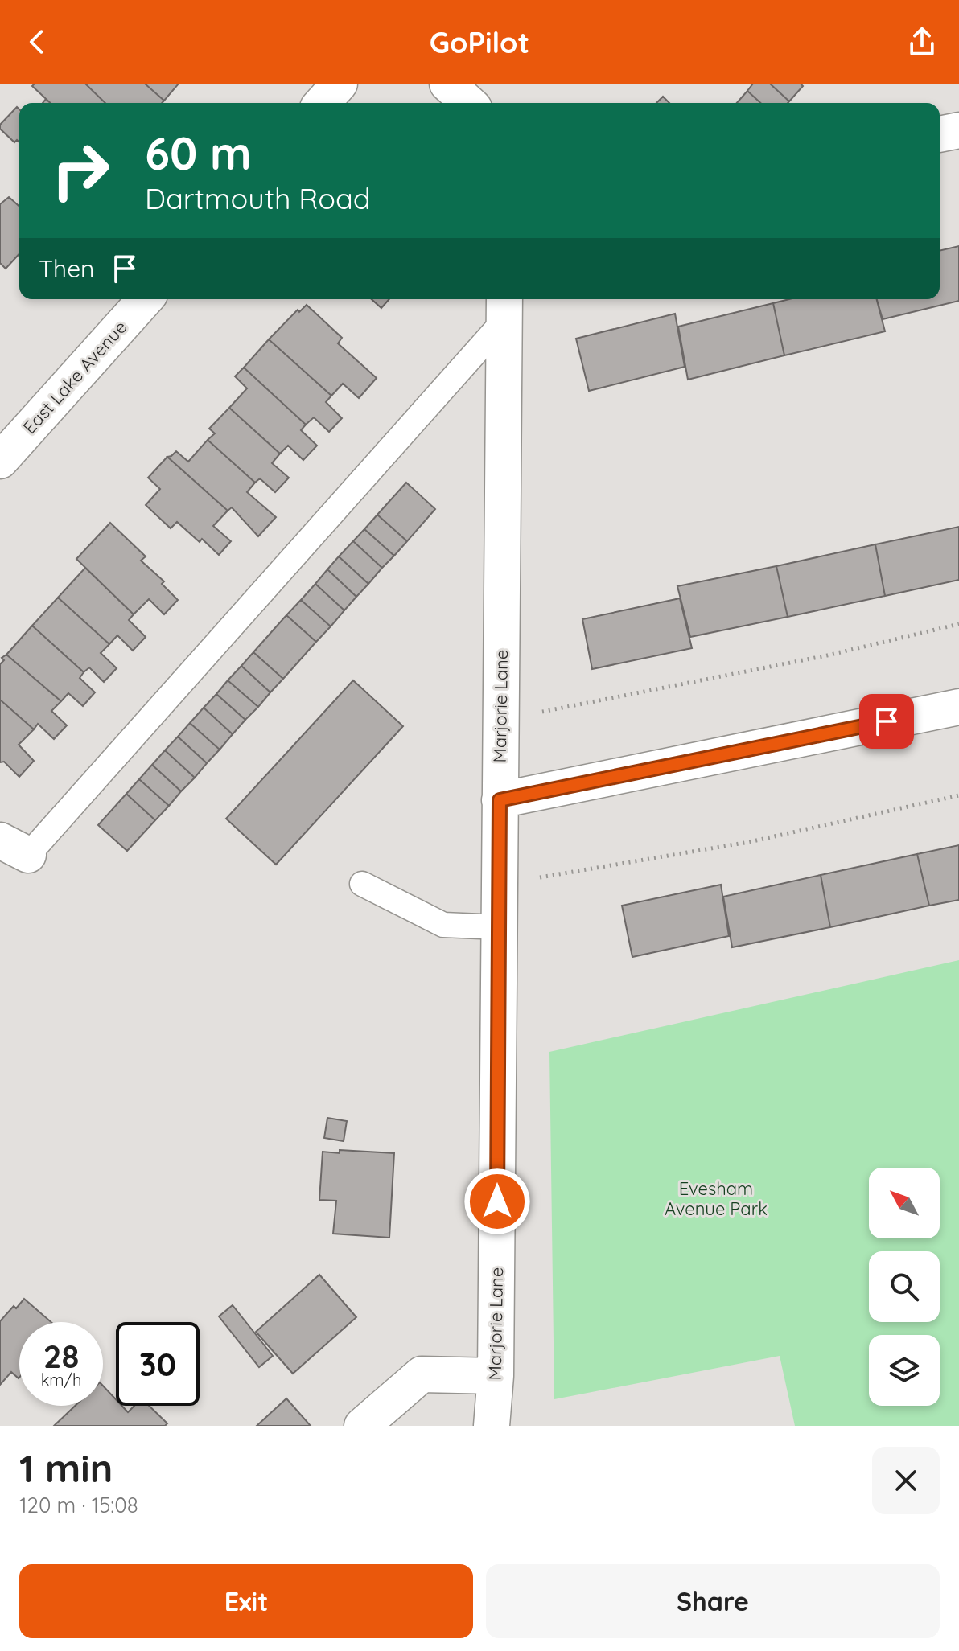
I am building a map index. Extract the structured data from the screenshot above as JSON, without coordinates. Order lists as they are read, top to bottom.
{
  "streets": {
    "street": ["East Lake Avenue", "Marjorie Lane"]
  },
  "parks": ["Evesham Avenue Park"],
  "north": "top left",
  "page": {
    "header": "GoPilot",
    "turn": ["60 m", "Dartmouth Road"],
    "then": "Then",
    "speed": "28 km/h",
    "limit": "30",
    "heading": ["1 min", "120 m · 15:08"],
    "buttons": ["Exit", "Share"]
  }
}
